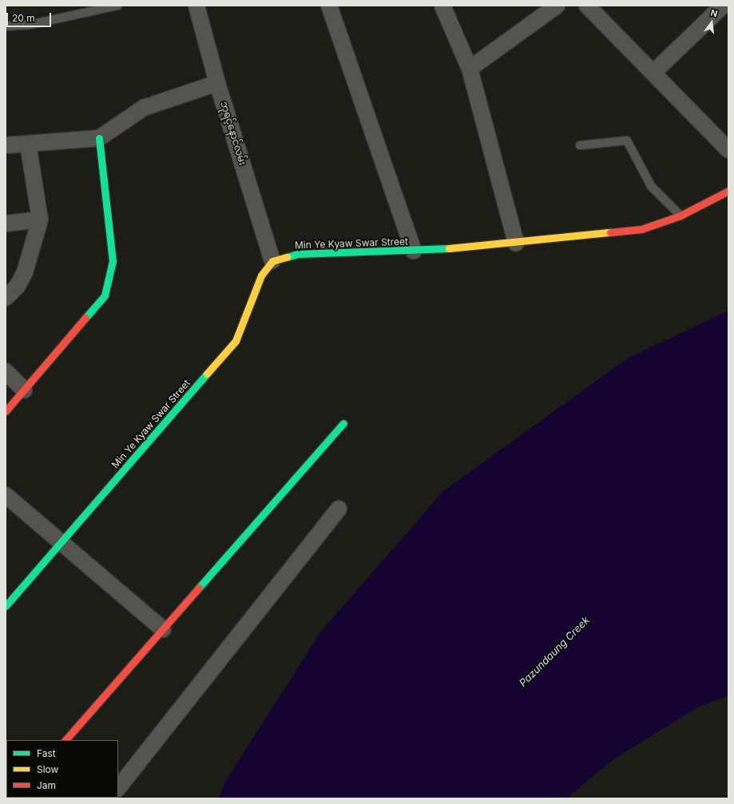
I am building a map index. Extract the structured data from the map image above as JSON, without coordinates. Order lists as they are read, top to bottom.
{
  "streets": {
    "street": ["ဘုရင့်နောင်လမ်း", "Min Ye Kyaw Swar Street"]
  },
  "crossings": [
    ["ဘုရင့်နောင်လမ်း", "Min Ye Kyaw Swar Street"]
  ],
  "water": ["Pazundaung Creek"],
  "legend": ["Fast", "Slow", "Jam"],
  "scale_bar": "20 m",
  "north": "top"
}
